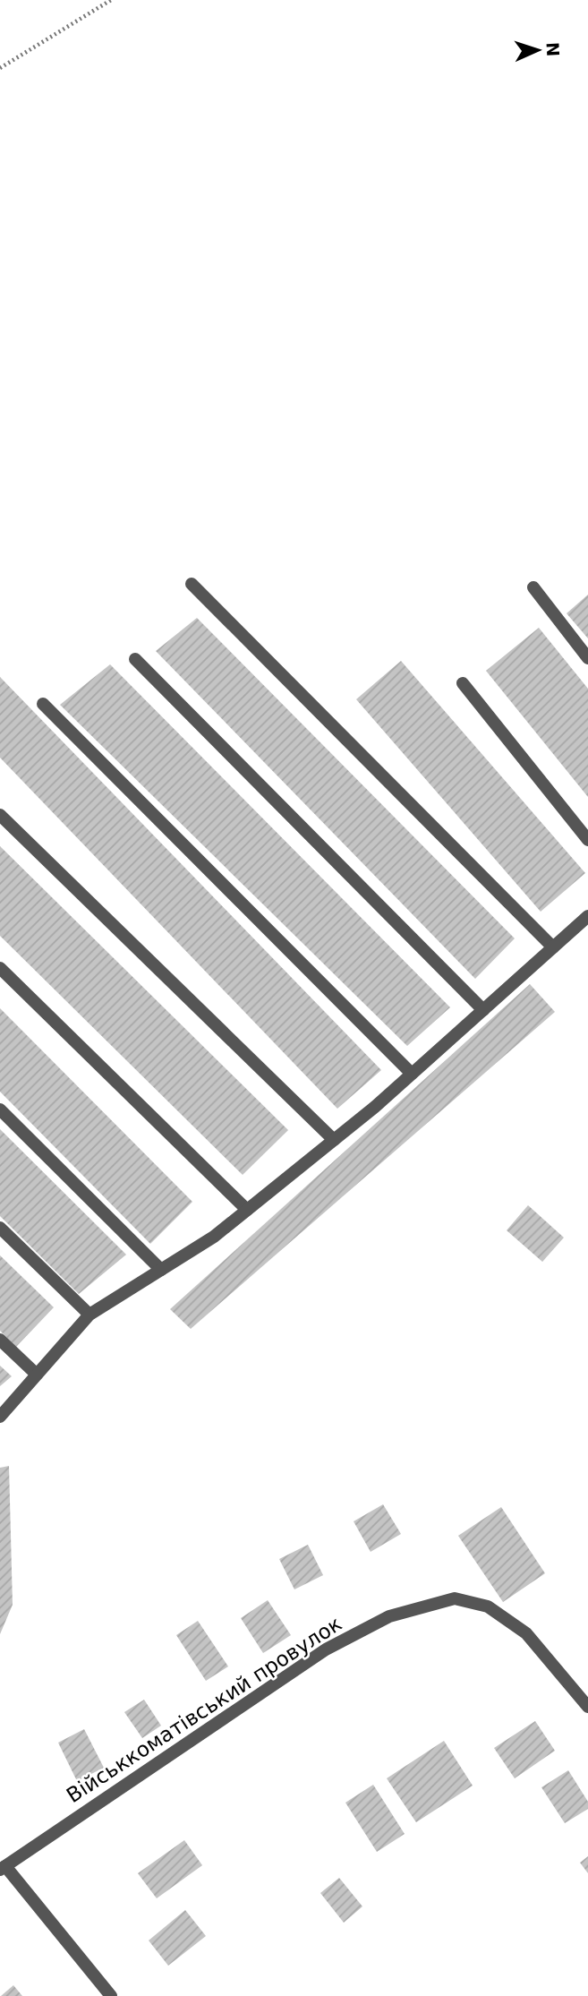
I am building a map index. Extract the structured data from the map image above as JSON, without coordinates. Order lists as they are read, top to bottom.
{
  "streets": {
    "street": ["Військкоматівський провулок"]
  },
  "north": "right"
}
